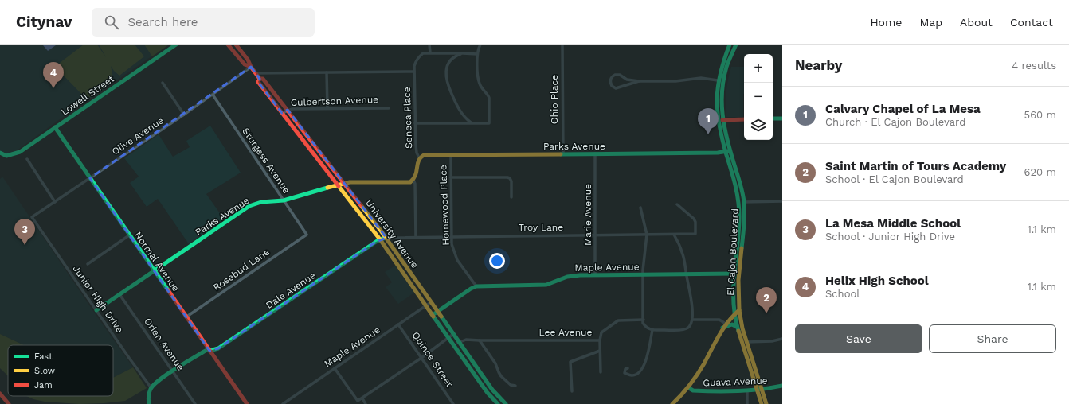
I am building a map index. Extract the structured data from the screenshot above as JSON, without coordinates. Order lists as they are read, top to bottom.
{
  "streets": {
    "street": [
      "Lowell Street",
      "Ohio Place",
      "Culbertson Avenue",
      "Seneca Place",
      "Olive Avenue",
      "Parks Avenue",
      "Sturgess Avenue",
      "Homewood Place",
      "Marie Avenue",
      "Troy Lane",
      "University Avenue",
      "El Cajon Boulevard",
      "Normal Avenue",
      "Maple Avenue",
      "Rosebud Lane",
      "Dale Avenue",
      "Junior High Drive",
      "Lee Avenue",
      "Orien Avenue",
      "Quince Street",
      "Guava Avenue"
    ]
  },
  "crossings": [
    ["Lowell Street", "Normal Avenue"],
    ["Ohio Place", "Parks Avenue"],
    ["Culbertson Avenue", "University Avenue"],
    ["Seneca Place", "Parks Avenue"],
    ["Seneca Place", "Troy Lane"],
    ["Olive Avenue", "Sturgess Avenue"],
    ["Olive Avenue", "University Avenue"],
    ["Olive Avenue", "Normal Avenue"],
    ["Olive Avenue", "Junior High Drive"],
    ["Parks Avenue", "Sturgess Avenue"],
    ["Parks Avenue", "Homewood Place"],
    ["Parks Avenue", "Marie Avenue"],
    ["Parks Avenue", "University Avenue"],
    ["Parks Avenue", "El Cajon Boulevard"],
    ["Parks Avenue", "Normal Avenue"],
    ["Parks Avenue", "Junior High Drive"],
    ["Parks Avenue", "Orien Avenue"],
    ["Sturgess Avenue", "Rosebud Lane"],
    ["Homewood Place", "Troy Lane"],
    ["Homewood Place", "Maple Avenue"],
    ["Marie Avenue", "Troy Lane"],
    ["Marie Avenue", "Maple Avenue"],
    ["Troy Lane", "University Avenue"],
    ["University Avenue", "Maple Avenue"],
    ["University Avenue", "Dale Avenue"],
    ["University Avenue", "Lee Avenue"],
    ["El Cajon Boulevard", "Maple Avenue"],
    ["El Cajon Boulevard", "Guava Avenue"],
    ["Normal Avenue", "Rosebud Lane"],
    ["Normal Avenue", "Dale Avenue"],
    ["Maple Avenue", "Quince Street"],
    ["Dale Avenue", "Junior High Drive"],
    ["Dale Avenue", "Orien Avenue"]
  ],
  "legend": ["Fast", "Slow", "Jam"],
  "page": {
    "header": "Citynav",
    "search": "Search here",
    "nav": [
      "Home",
      "Map",
      "About",
      "Contact"
    ],
    "heading": ["Nearby", "4 results"],
    "map_buttons": ["+", "−"],
    "pins": [
      "4",
      "1",
      "3",
      "2"
    ],
    "list": [
      {
        "mark": "1",
        "name": "Calvary Chapel of La Mesa",
        "note": "Church · El Cajon Boulevard",
        "value": "560 m"
      },
      {
        "mark": "2",
        "name": "Saint Martin of Tours Academy",
        "note": "School · El Cajon Boulevard",
        "value": "620 m"
      },
      {
        "mark": "3",
        "name": "La Mesa Middle School",
        "note": "School · Junior High Drive",
        "value": "1.1 km"
      },
      {
        "mark": "4",
        "name": "Helix High School",
        "note": "School",
        "value": "1.1 km"
      }
    ],
    "buttons": ["Save", "Share"]
  }
}
